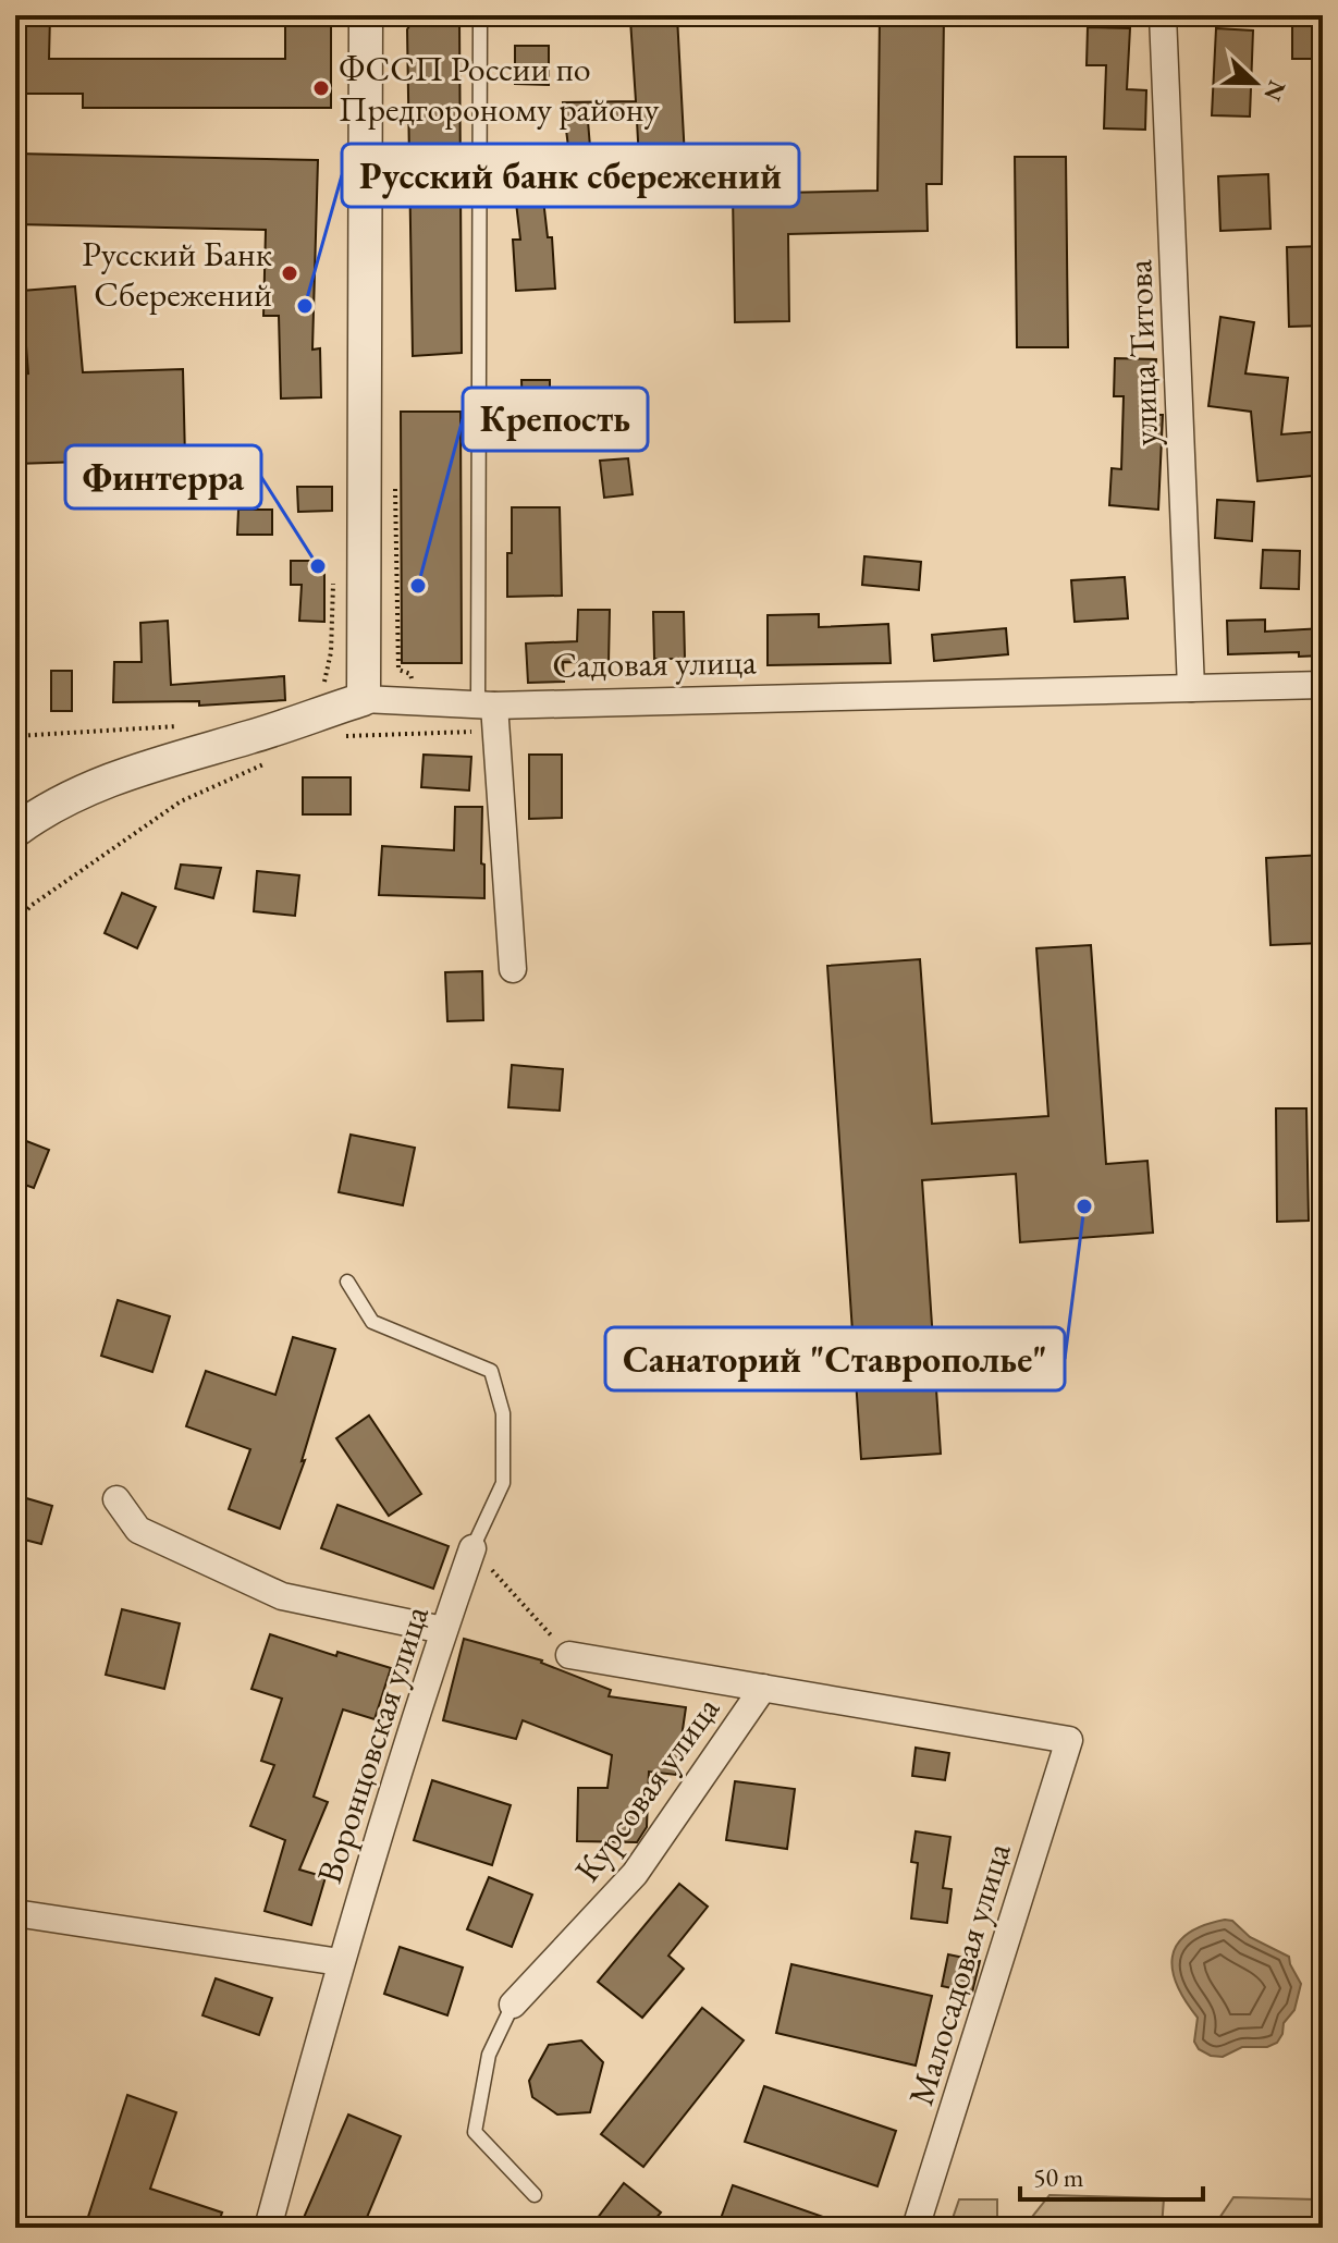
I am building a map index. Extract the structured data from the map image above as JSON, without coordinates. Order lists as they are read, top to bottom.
{
  "streets": {
    "street": [
      "улица Титова",
      "Садовая улица",
      "Воронцовская улица",
      "Курсовая улица",
      "Малосадовая улица"
    ]
  },
  "crossings": [
    ["улица Титова", "Садовая улица"],
    ["Курсовая улица", "Малосадовая улица"]
  ],
  "places": [
    "ФССП России по Предгороному району",
    "Русский Банк Сбережений",
    "Русский банк сбережений",
    "Финтерра",
    "Крепость",
    "Санаторий \"Ставрополье\""
  ],
  "scale_bar": "50 m",
  "north": "right"
}
